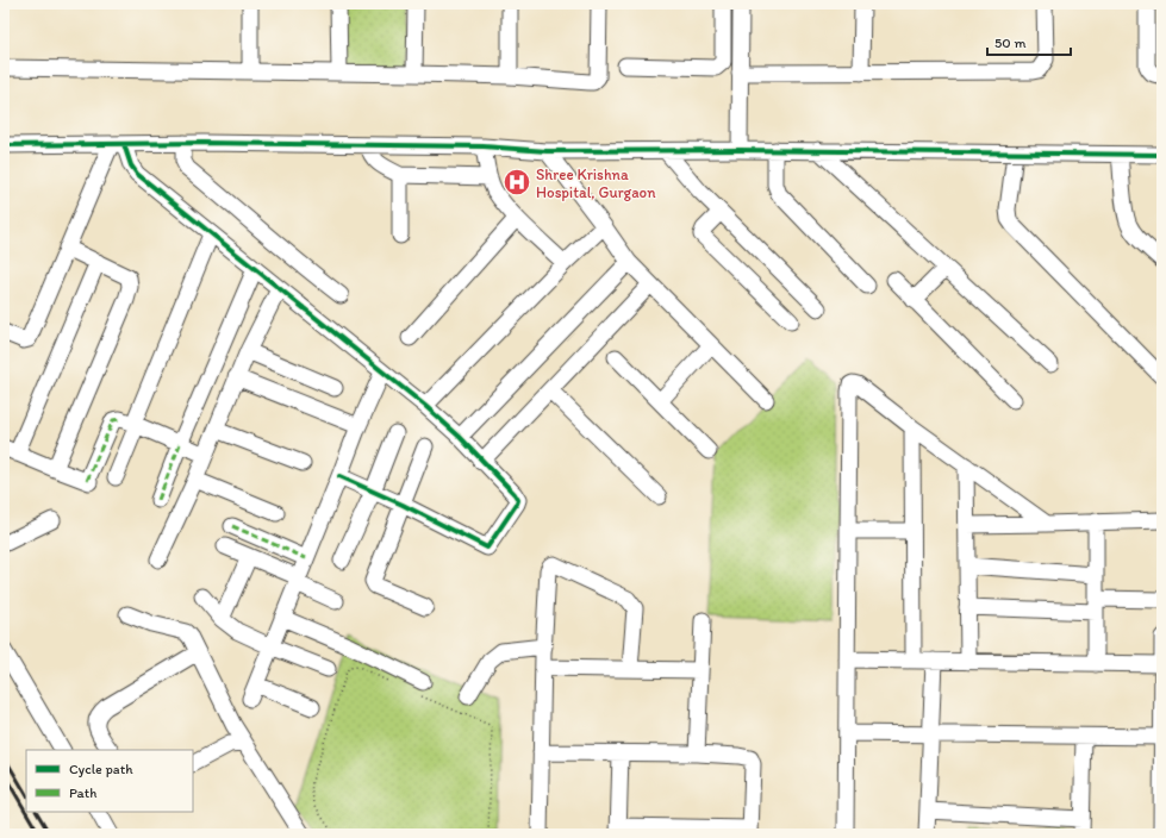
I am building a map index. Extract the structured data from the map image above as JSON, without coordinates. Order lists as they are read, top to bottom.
{
  "places": {
    "hospital": ["Shree Krishna Hospital, Gurgaon"]
  },
  "legend": ["Cycle path", "Path"],
  "scale_bar": "50 m"
}
